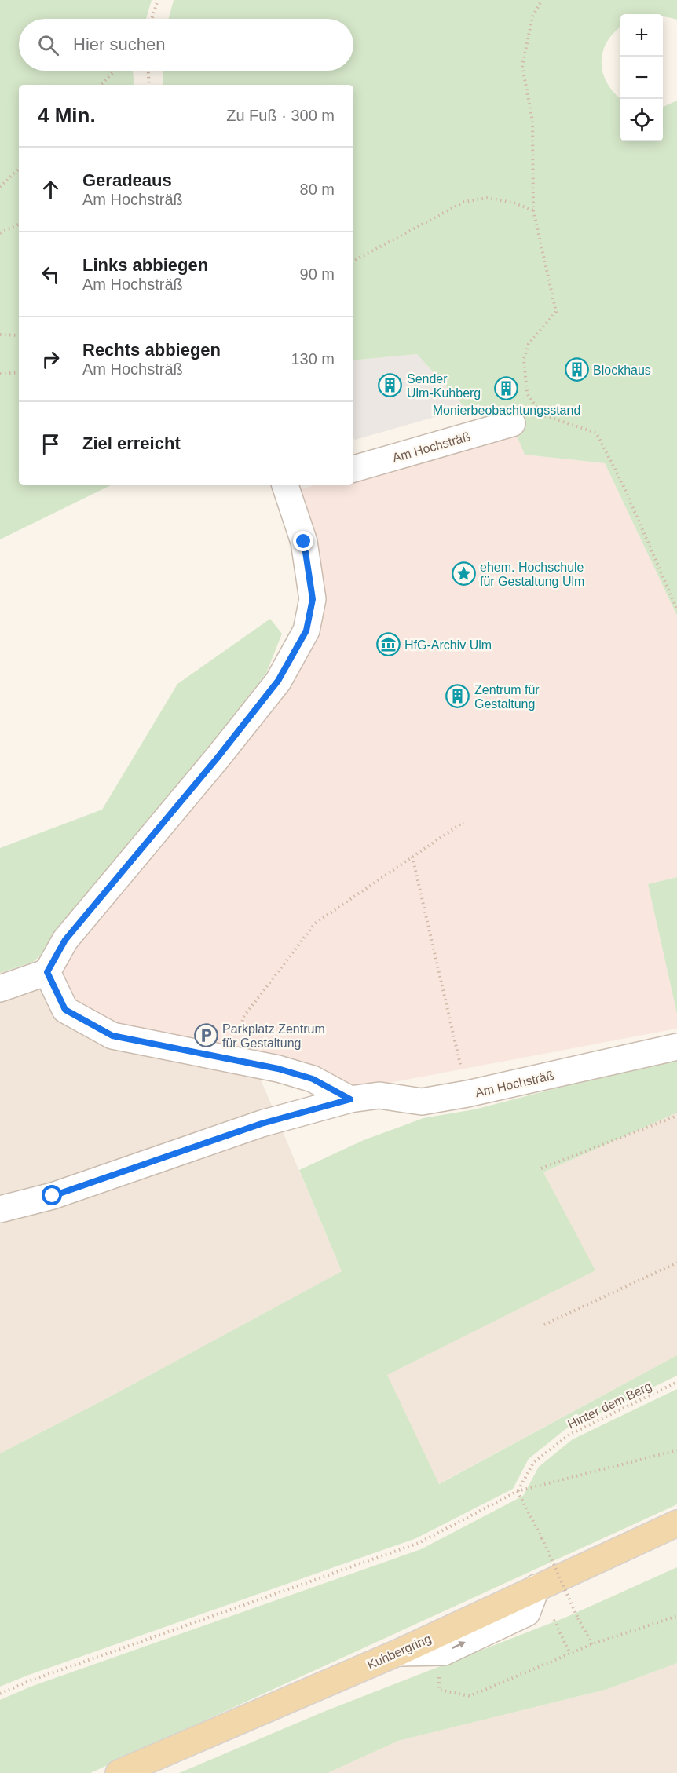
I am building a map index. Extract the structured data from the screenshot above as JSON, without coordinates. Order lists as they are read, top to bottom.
{
  "streets": {
    "main road": ["Kuhbergring"],
    "street": ["Am Hochsträß"],
    "path": ["Hinter dem Berg"]
  },
  "places": {
    "building": [
      "Blockhaus",
      "Sender Ulm-Kuhberg",
      "Monierbeobachtungsstand",
      "Zentrum für Gestaltung"
    ],
    "place": ["ehem. Hochschule für Gestaltung Ulm"],
    "museum": ["HfG-Archiv Ulm"],
    "parking": ["Parkplatz Zentrum für Gestaltung"]
  },
  "page": {
    "map_buttons": ["+", "−"],
    "search": "Hier suchen",
    "heading": ["4 Min.", "Zu Fuß · 300 m"],
    "list": [
      ["Geradeaus", "Am Hochsträß", "80 m"],
      ["Links abbiegen", "Am Hochsträß", "90 m"],
      ["Rechts abbiegen", "Am Hochsträß", "130 m"],
      "Ziel erreicht"
    ]
  }
}
